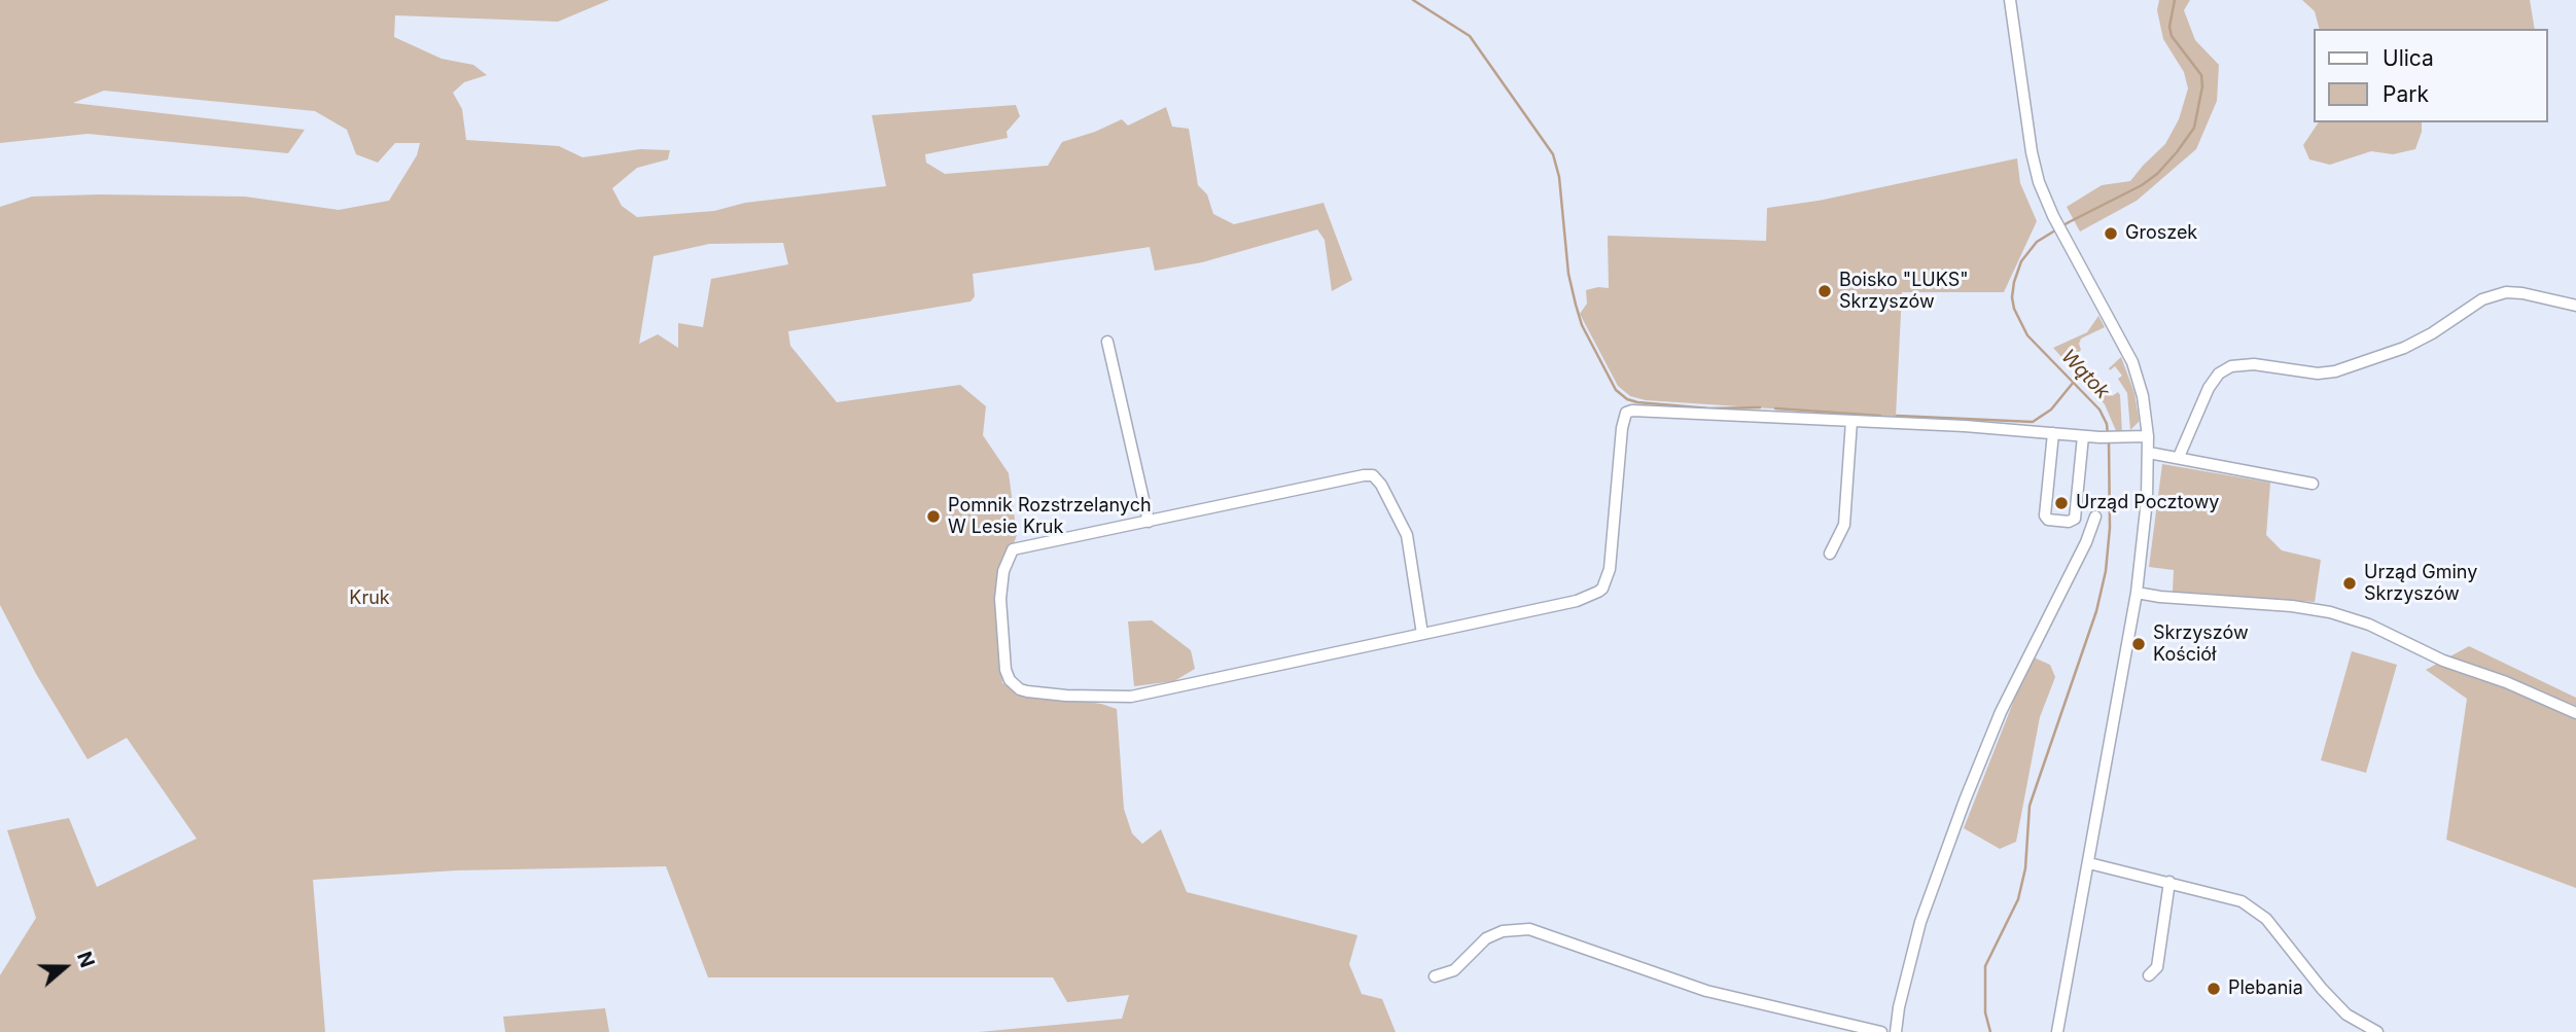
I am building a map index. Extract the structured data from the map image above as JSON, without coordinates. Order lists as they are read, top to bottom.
{
  "water": ["Wątok"],
  "parks": ["Kruk"],
  "places": [
    "Groszek",
    "Boisko \"LUKS\" Skrzyszów",
    "Urząd Pocztowy",
    "Pomnik Rozstrzelanych W Lesie Kruk",
    "Urząd Gminy Skrzyszów",
    "Skrzyszów Kościół",
    "Plebania"
  ],
  "legend": ["Ulica", "Park"],
  "north": "right"
}
